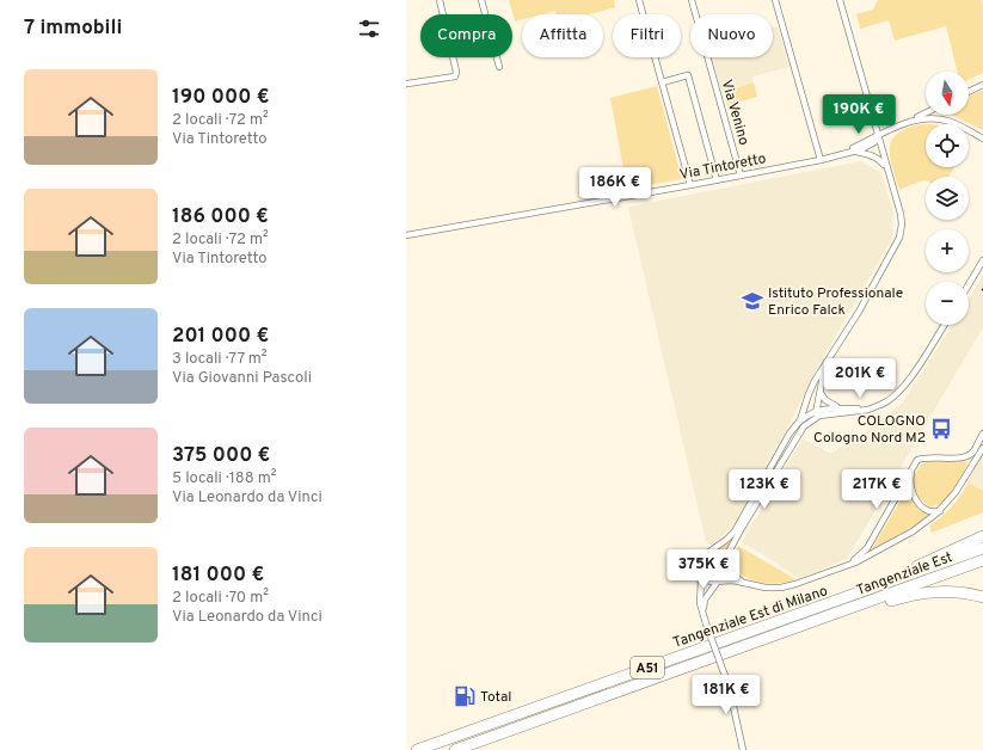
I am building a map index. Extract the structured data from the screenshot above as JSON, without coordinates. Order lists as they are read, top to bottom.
{
  "streets": {
    "highway": ["Tangenziale Est", "Tangenziale Est di Milano", "A51"],
    "street": ["Via Venino", "Via Tintoretto"]
  },
  "crossings": [
    ["Via Venino", "Via Tintoretto"],
    ["Tangenziale Est", "Tangenziale Est di Milano"]
  ],
  "places": {
    "school or university": ["Istituto Professionale Enrico Falck"],
    "bus stop": ["COLOGNO Cologno Nord M2"],
    "fuel station": ["Total"]
  },
  "north": "bottom",
  "page": {
    "heading": "7 immobili",
    "chip": [
      "Compra",
      "Affitta",
      "Filtri",
      "Nuovo"
    ],
    "list": [
      {
        "name": "190 000 €",
        "note": "2 locali · 72 m² · Via Tintoretto"
      },
      {
        "name": "186 000 €",
        "note": "2 locali · 72 m² · Via Tintoretto"
      },
      {
        "name": "201 000 €",
        "note": "3 locali · 77 m² · Via Giovanni Pascoli"
      },
      {
        "name": "375 000 €",
        "note": "5 locali · 188 m² · Via Leonardo da Vinci"
      },
      {
        "name": "181 000 €",
        "note": "2 locali · 70 m² · Via Leonardo da Vinci"
      }
    ],
    "map_buttons": ["+", "−"],
    "price": [
      "190K €",
      "186K €",
      "201K €",
      "123K €",
      "217K €",
      "375K €",
      "181K €"
    ]
  }
}
